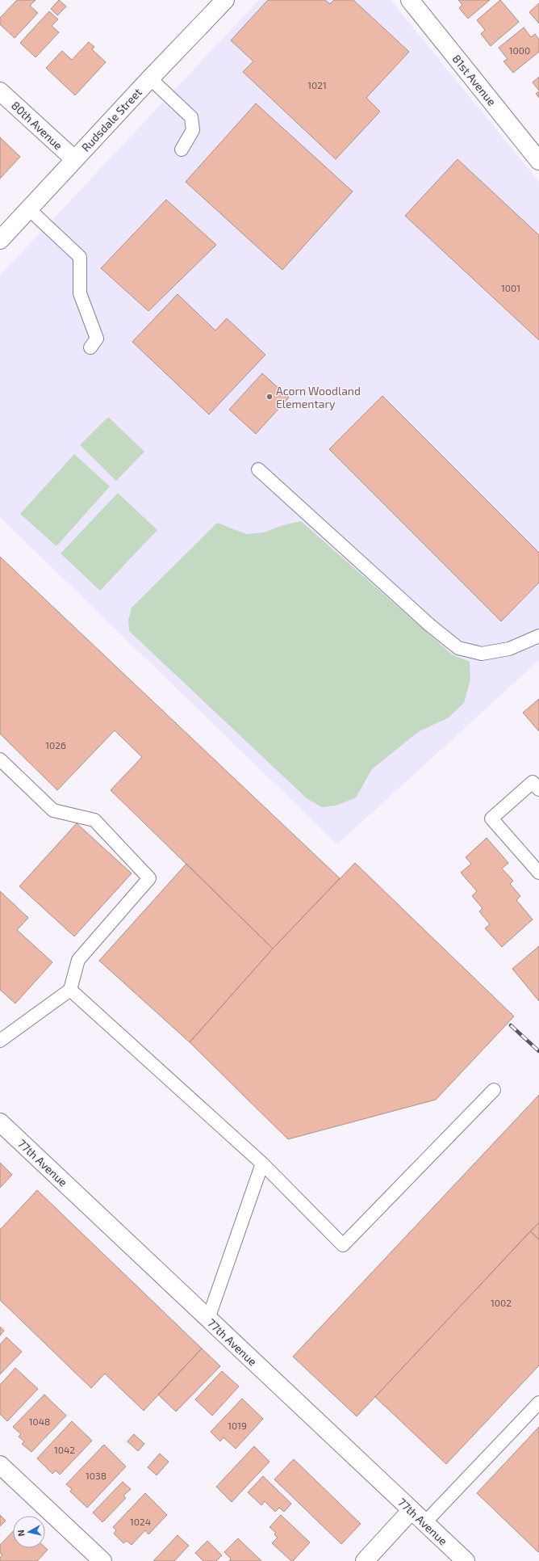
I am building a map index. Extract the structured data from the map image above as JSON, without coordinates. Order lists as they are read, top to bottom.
{
  "streets": {
    "street": [
      "81st Avenue",
      "Rudsdale Street",
      "80th Avenue",
      "77th Avenue"
    ]
  },
  "crossings": [
    ["Rudsdale Street", "80th Avenue"]
  ],
  "places": ["Acorn Woodland Elementary"],
  "house_numbers": [
    "1000",
    "1021",
    "1001",
    "1026",
    "1002",
    "1048",
    "1019",
    "1042",
    "1038",
    "1024"
  ],
  "north": "left"
}
